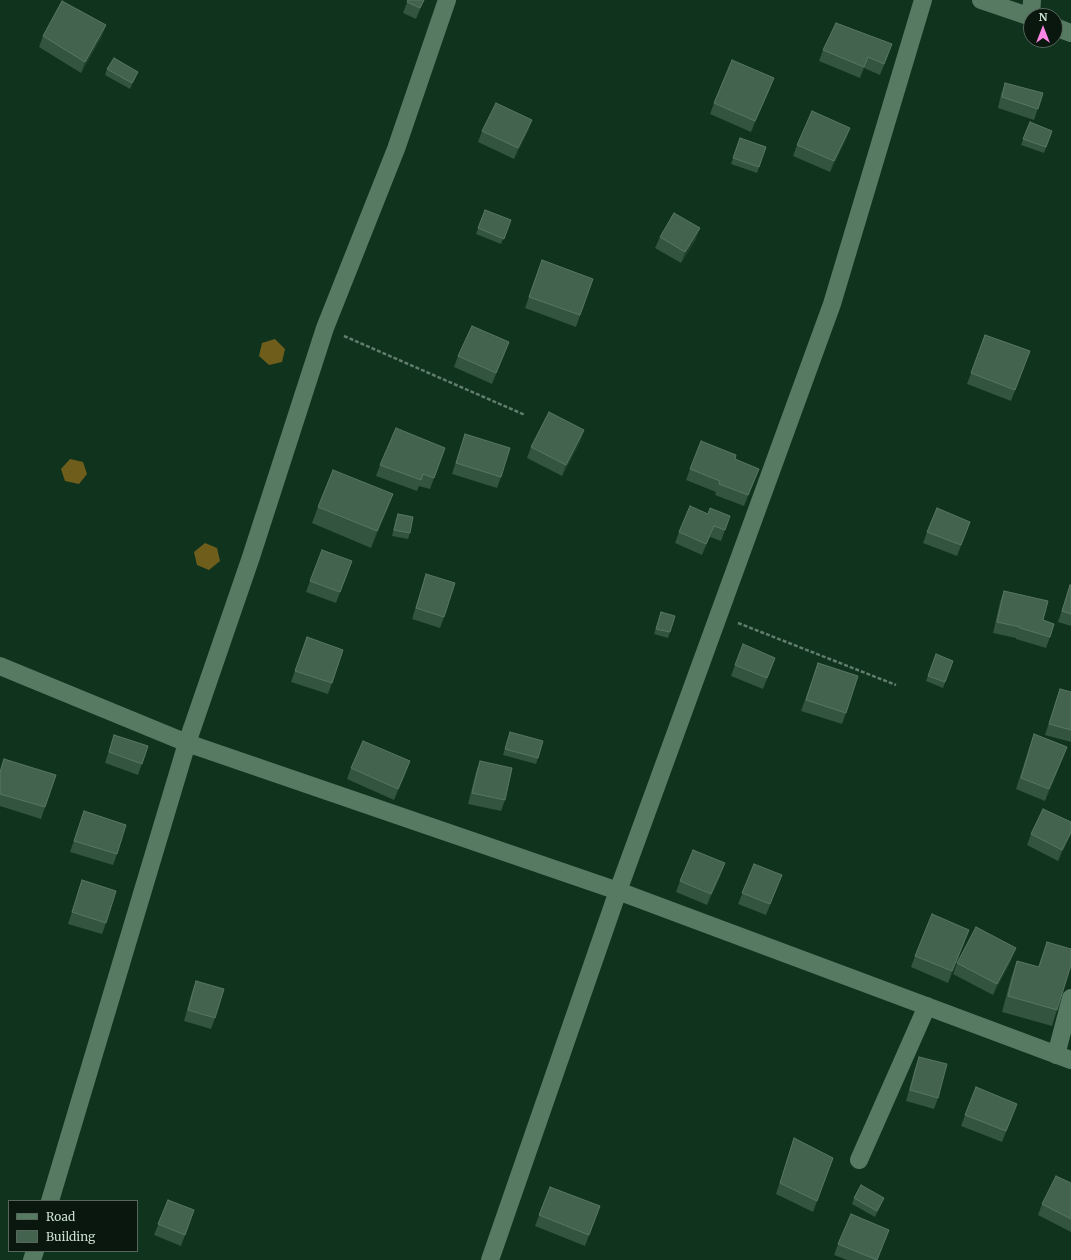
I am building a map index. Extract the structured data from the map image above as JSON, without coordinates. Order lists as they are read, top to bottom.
{
  "legend": ["Road", "Building"],
  "north": "top"
}
